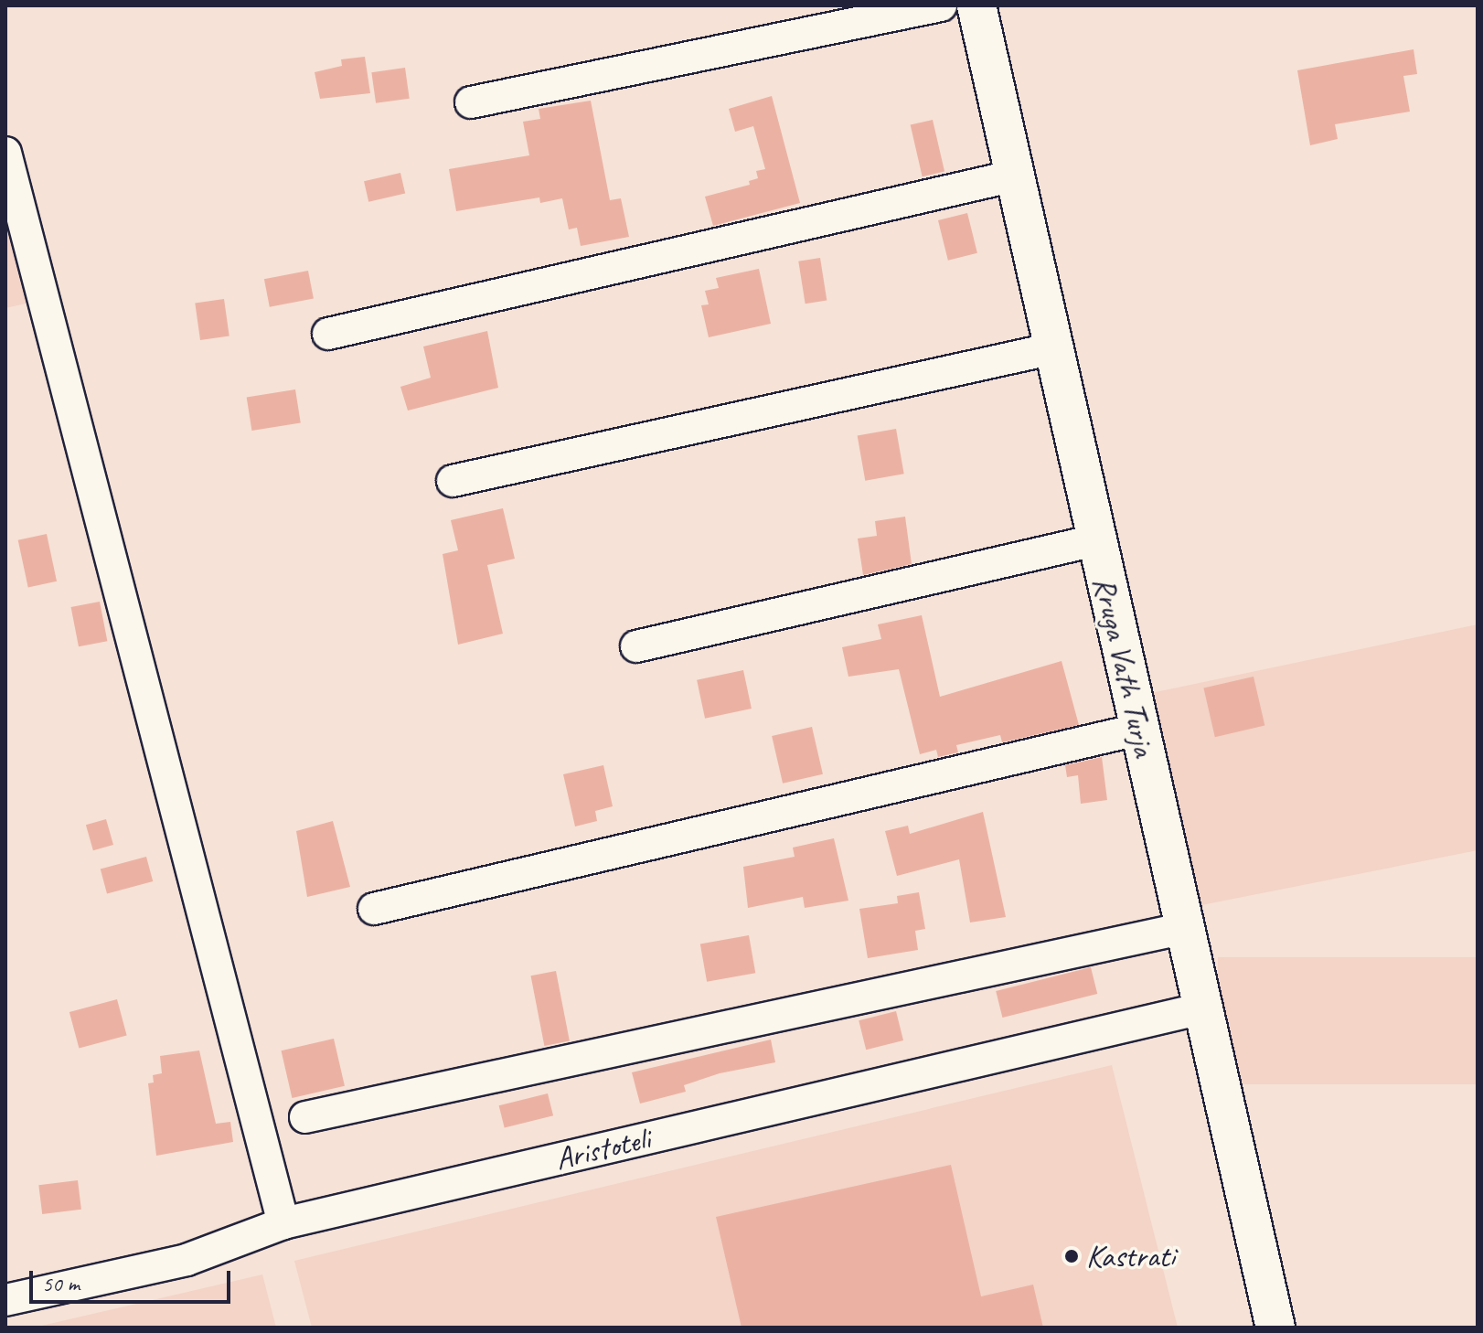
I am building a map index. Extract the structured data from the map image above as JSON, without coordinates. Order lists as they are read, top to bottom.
{
  "streets": {
    "street": ["Rruga Vath Turja", "Aristoteli"]
  },
  "crossings": [
    ["Rruga Vath Turja", "Aristoteli"]
  ],
  "places": ["Kastrati"],
  "scale_bar": "50 m"
}
